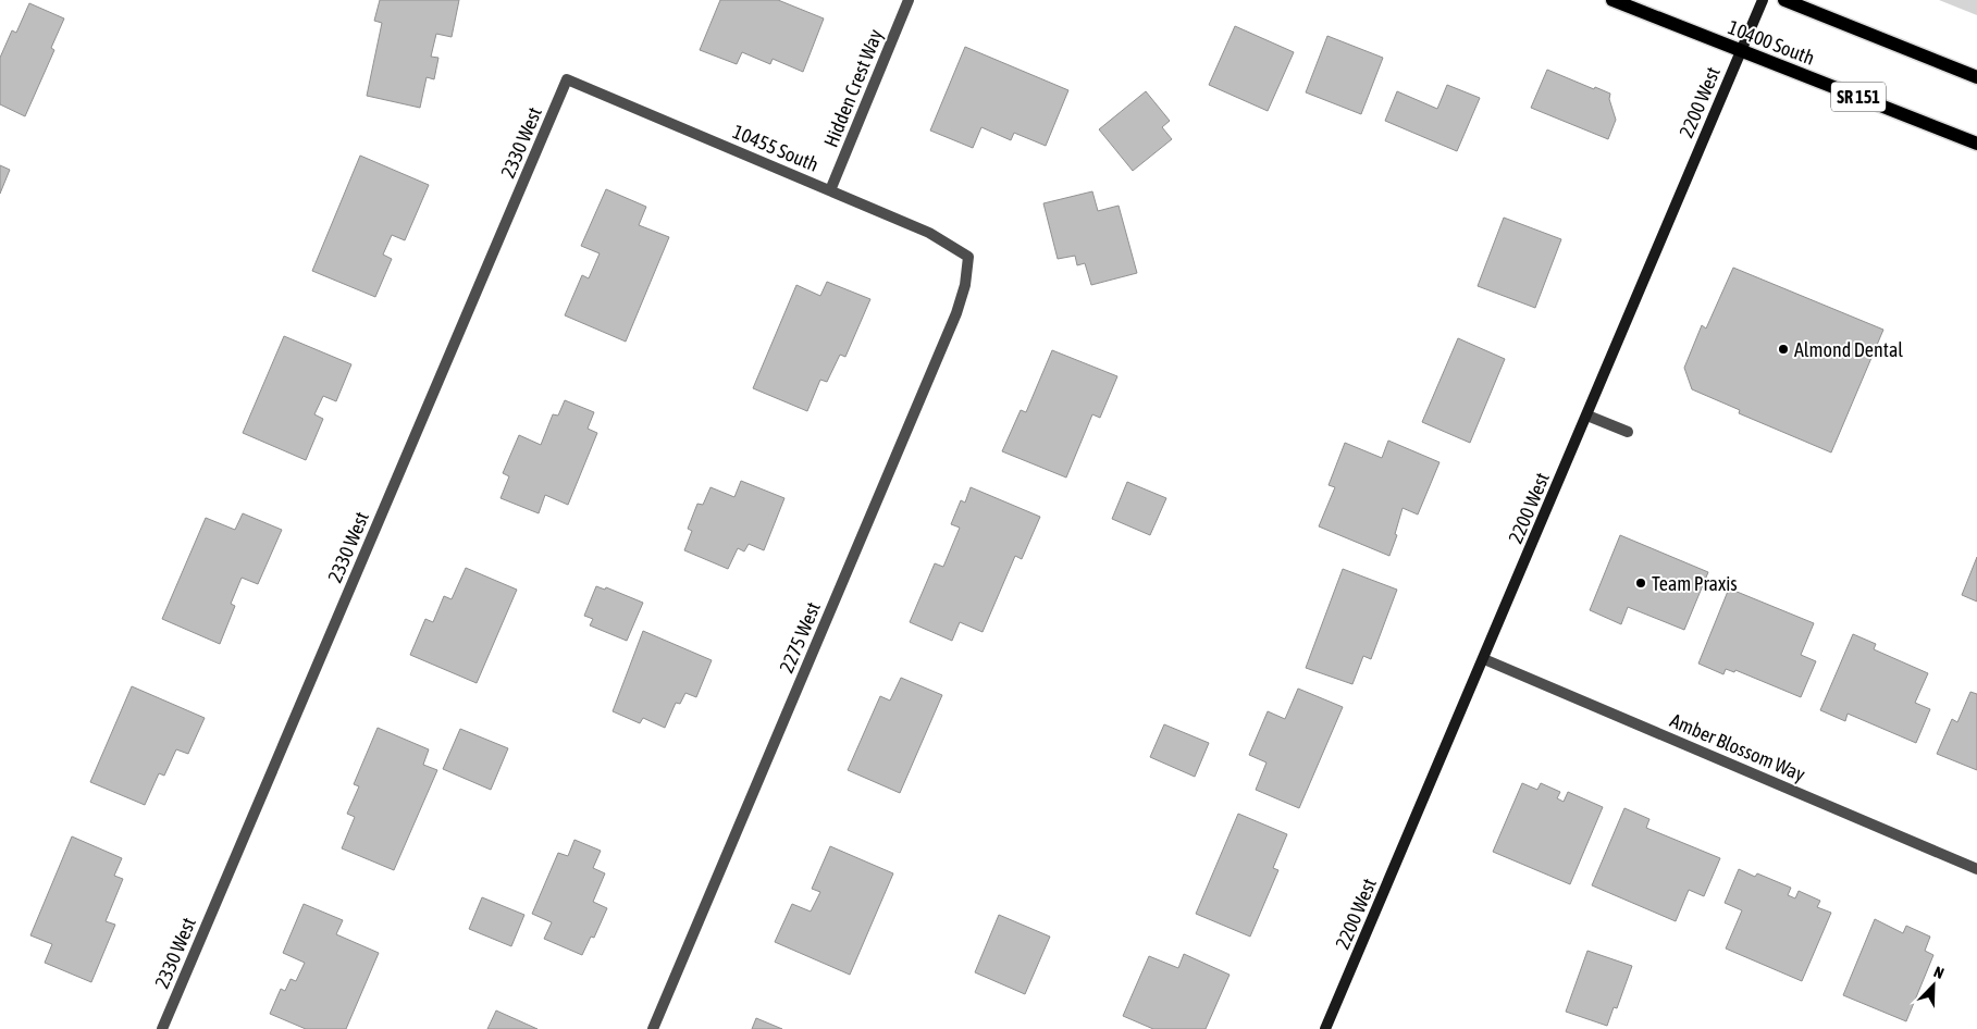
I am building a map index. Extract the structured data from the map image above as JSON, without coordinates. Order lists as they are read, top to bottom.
{
  "streets": {
    "main road": ["10400 South", "SR 151"],
    "street": [
      "Hidden Crest Way",
      "2200 West",
      "2330 West",
      "10455 South",
      "2275 West",
      "Amber Blossom Way"
    ]
  },
  "crossings": [
    ["10400 South", "2200 West"],
    ["Hidden Crest Way", "10455 South"],
    ["2200 West", "Amber Blossom Way"],
    ["2330 West", "10455 South"],
    ["10455 South", "2275 West"]
  ],
  "places": ["Almond Dental", "Team Praxis"],
  "north": "top right"
}
